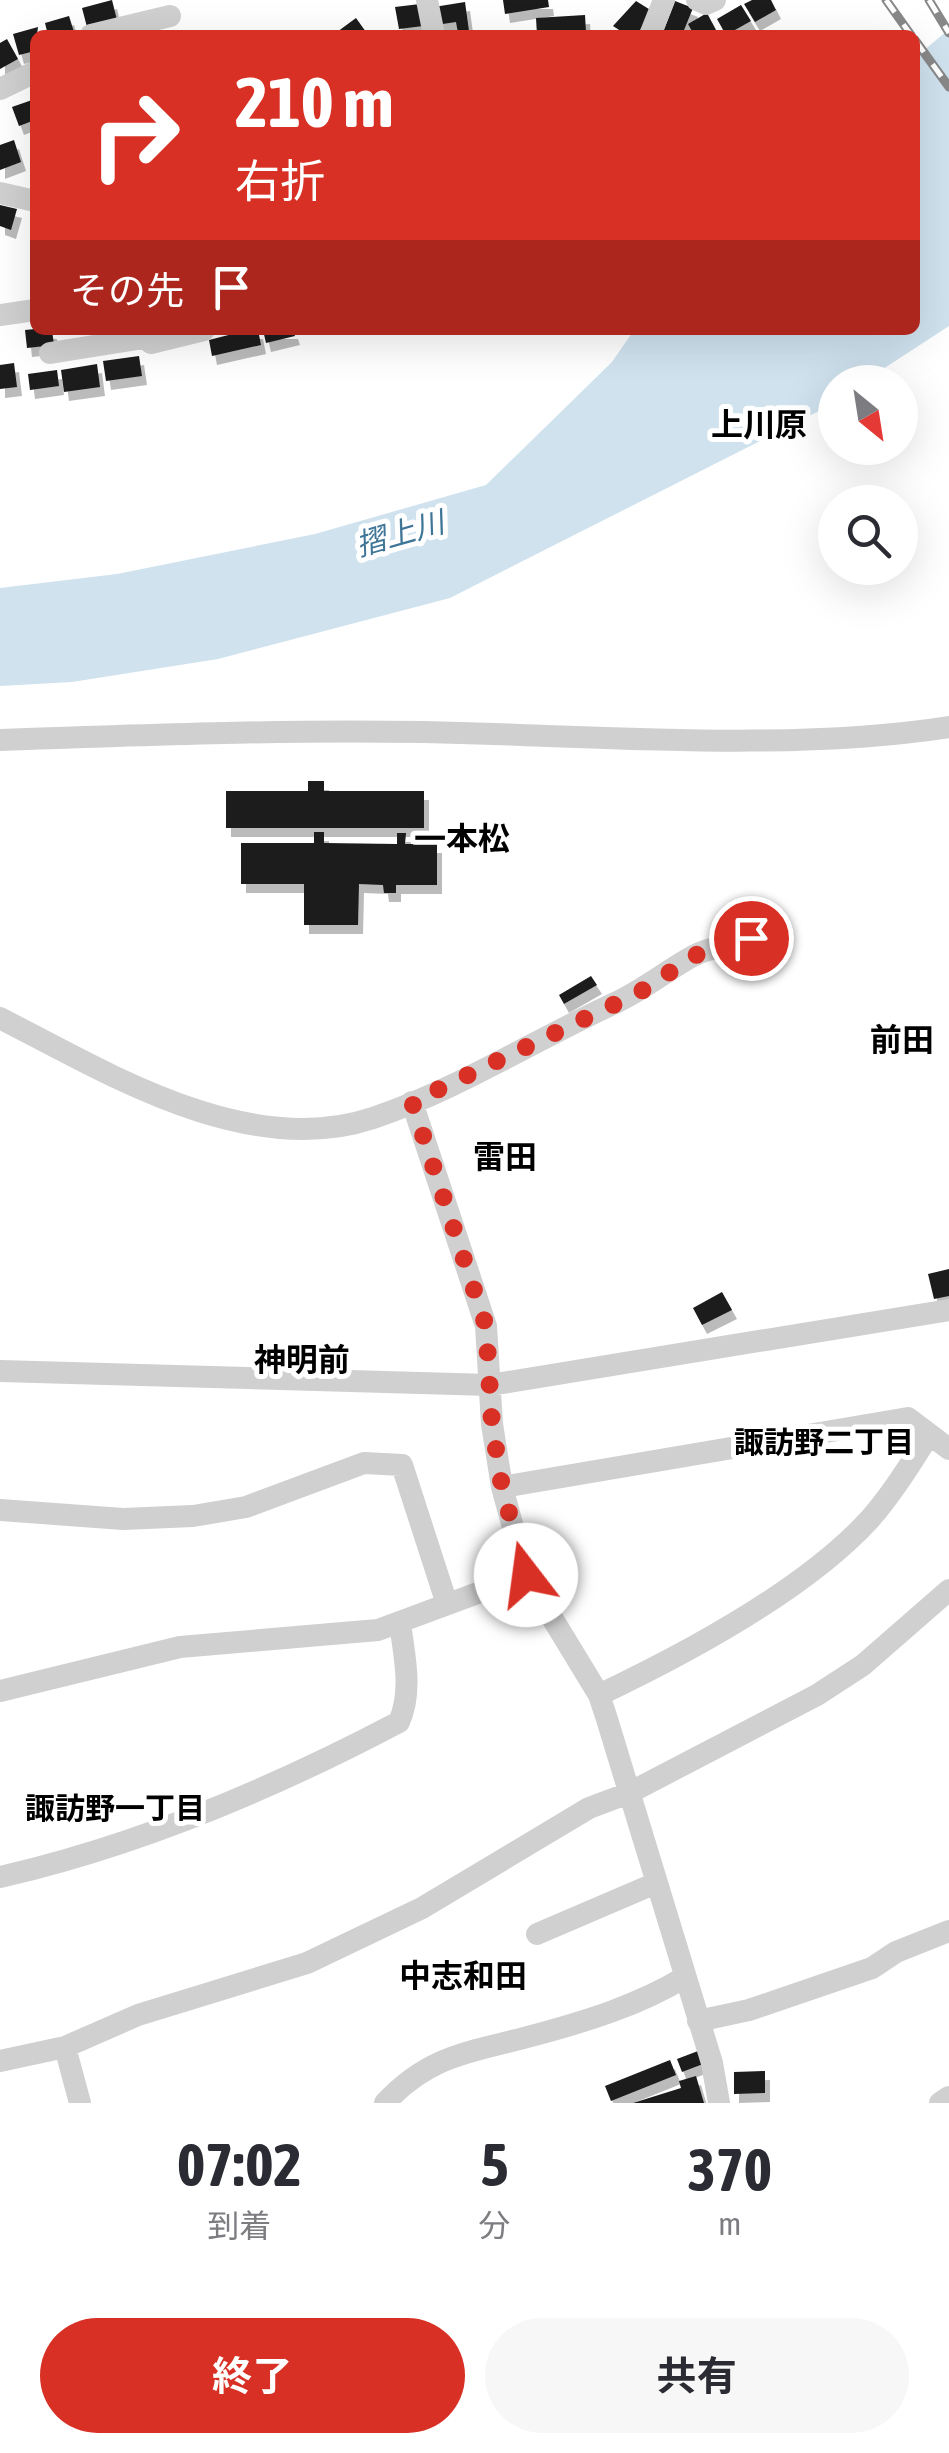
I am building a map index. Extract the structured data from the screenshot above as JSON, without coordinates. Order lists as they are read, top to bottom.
{
  "districts": [
    "上川原",
    "一本松",
    "前田",
    "雷田",
    "神明前",
    "諏訪野二丁目",
    "諏訪野一丁目",
    "中志和田"
  ],
  "water": ["摺上川"],
  "north": "bottom right",
  "page": {
    "turn": ["210 m", "右折"],
    "then": "その先",
    "eta": [
      "07:02",
      "到着",
      "5",
      "分",
      "370",
      "m"
    ],
    "buttons": ["終了", "共有"]
  }
}
